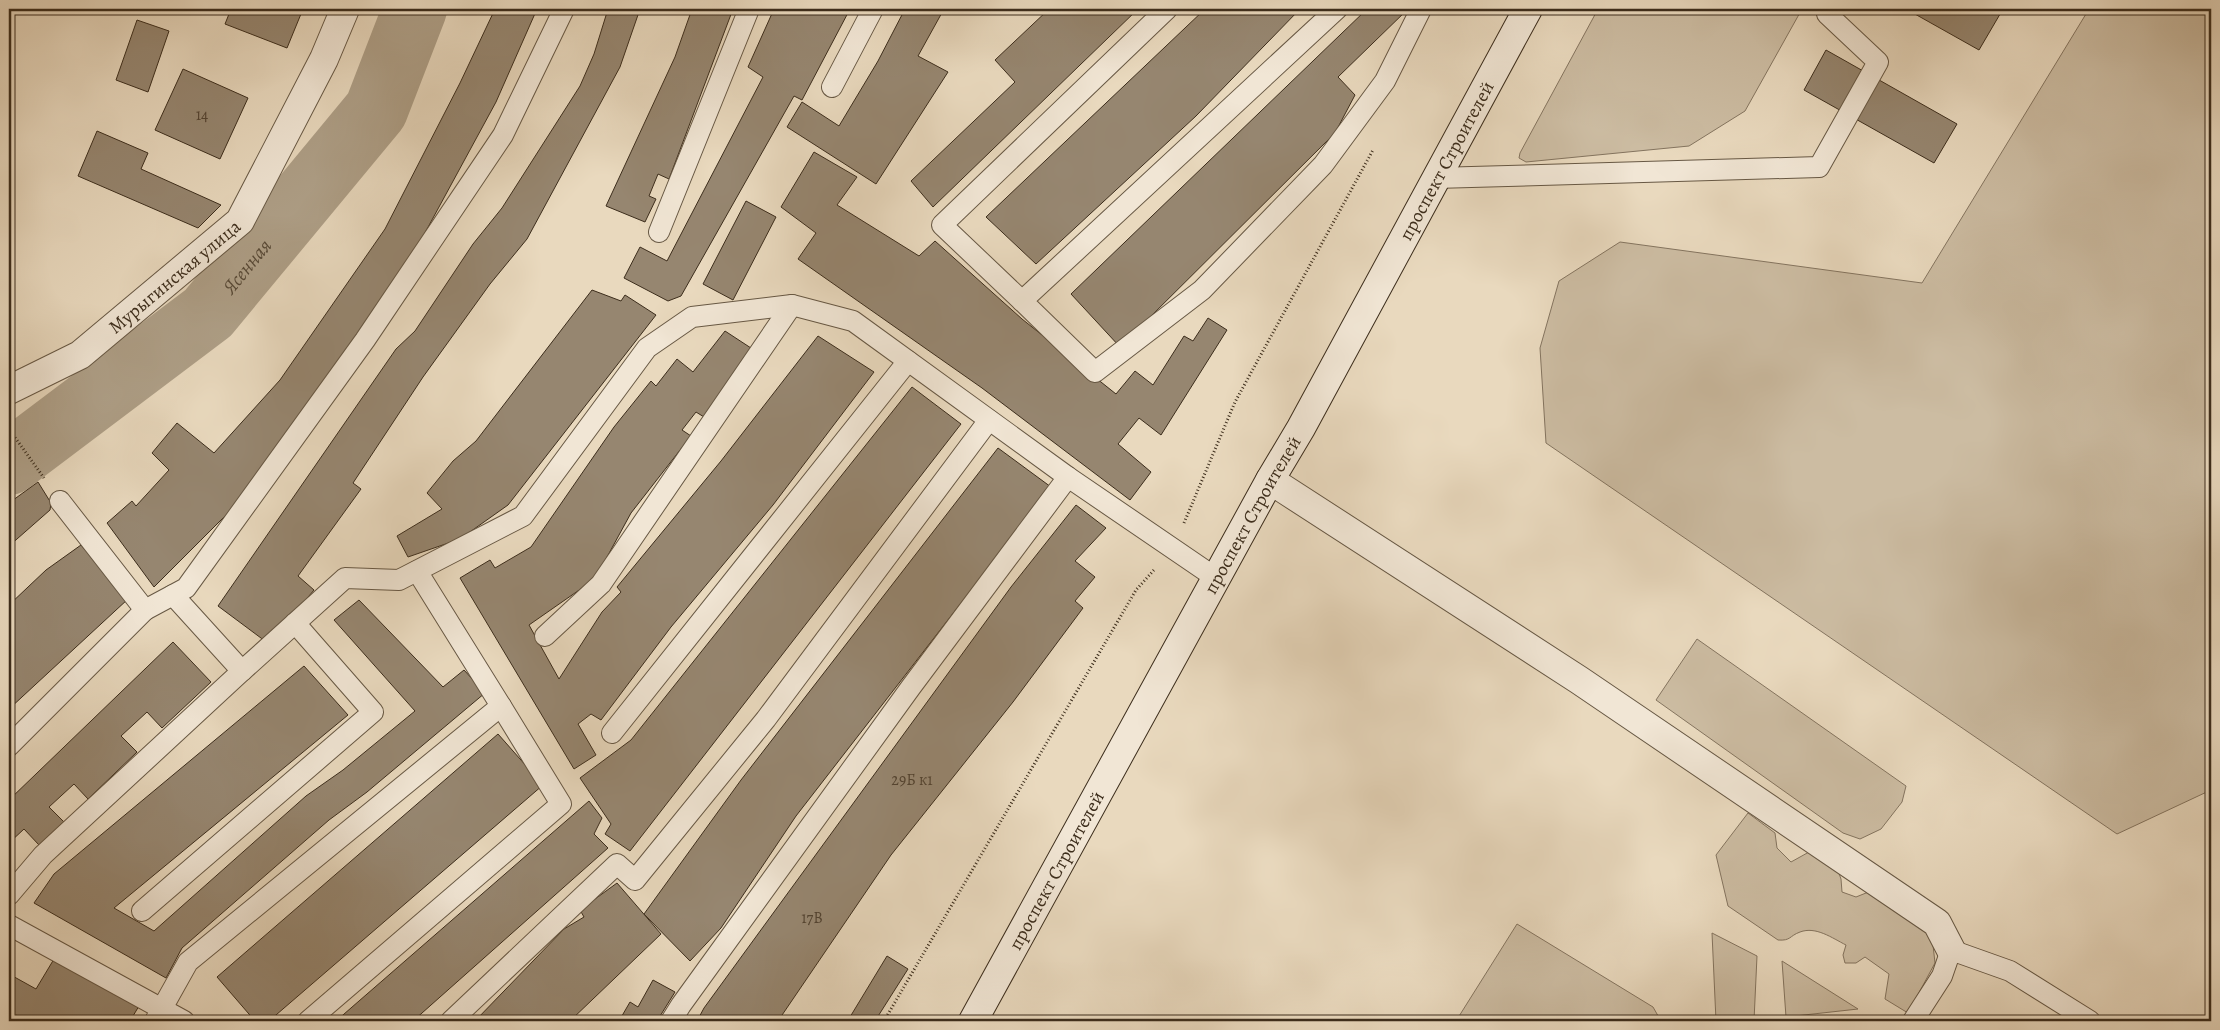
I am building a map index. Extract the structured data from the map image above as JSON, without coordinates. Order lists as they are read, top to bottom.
{
  "streets": {
    "street": ["проспект Строителей", "Мурыгинская улица"]
  },
  "water": ["Ясенная"],
  "house_numbers": ["14", "29Б к1", "17В"]
}
